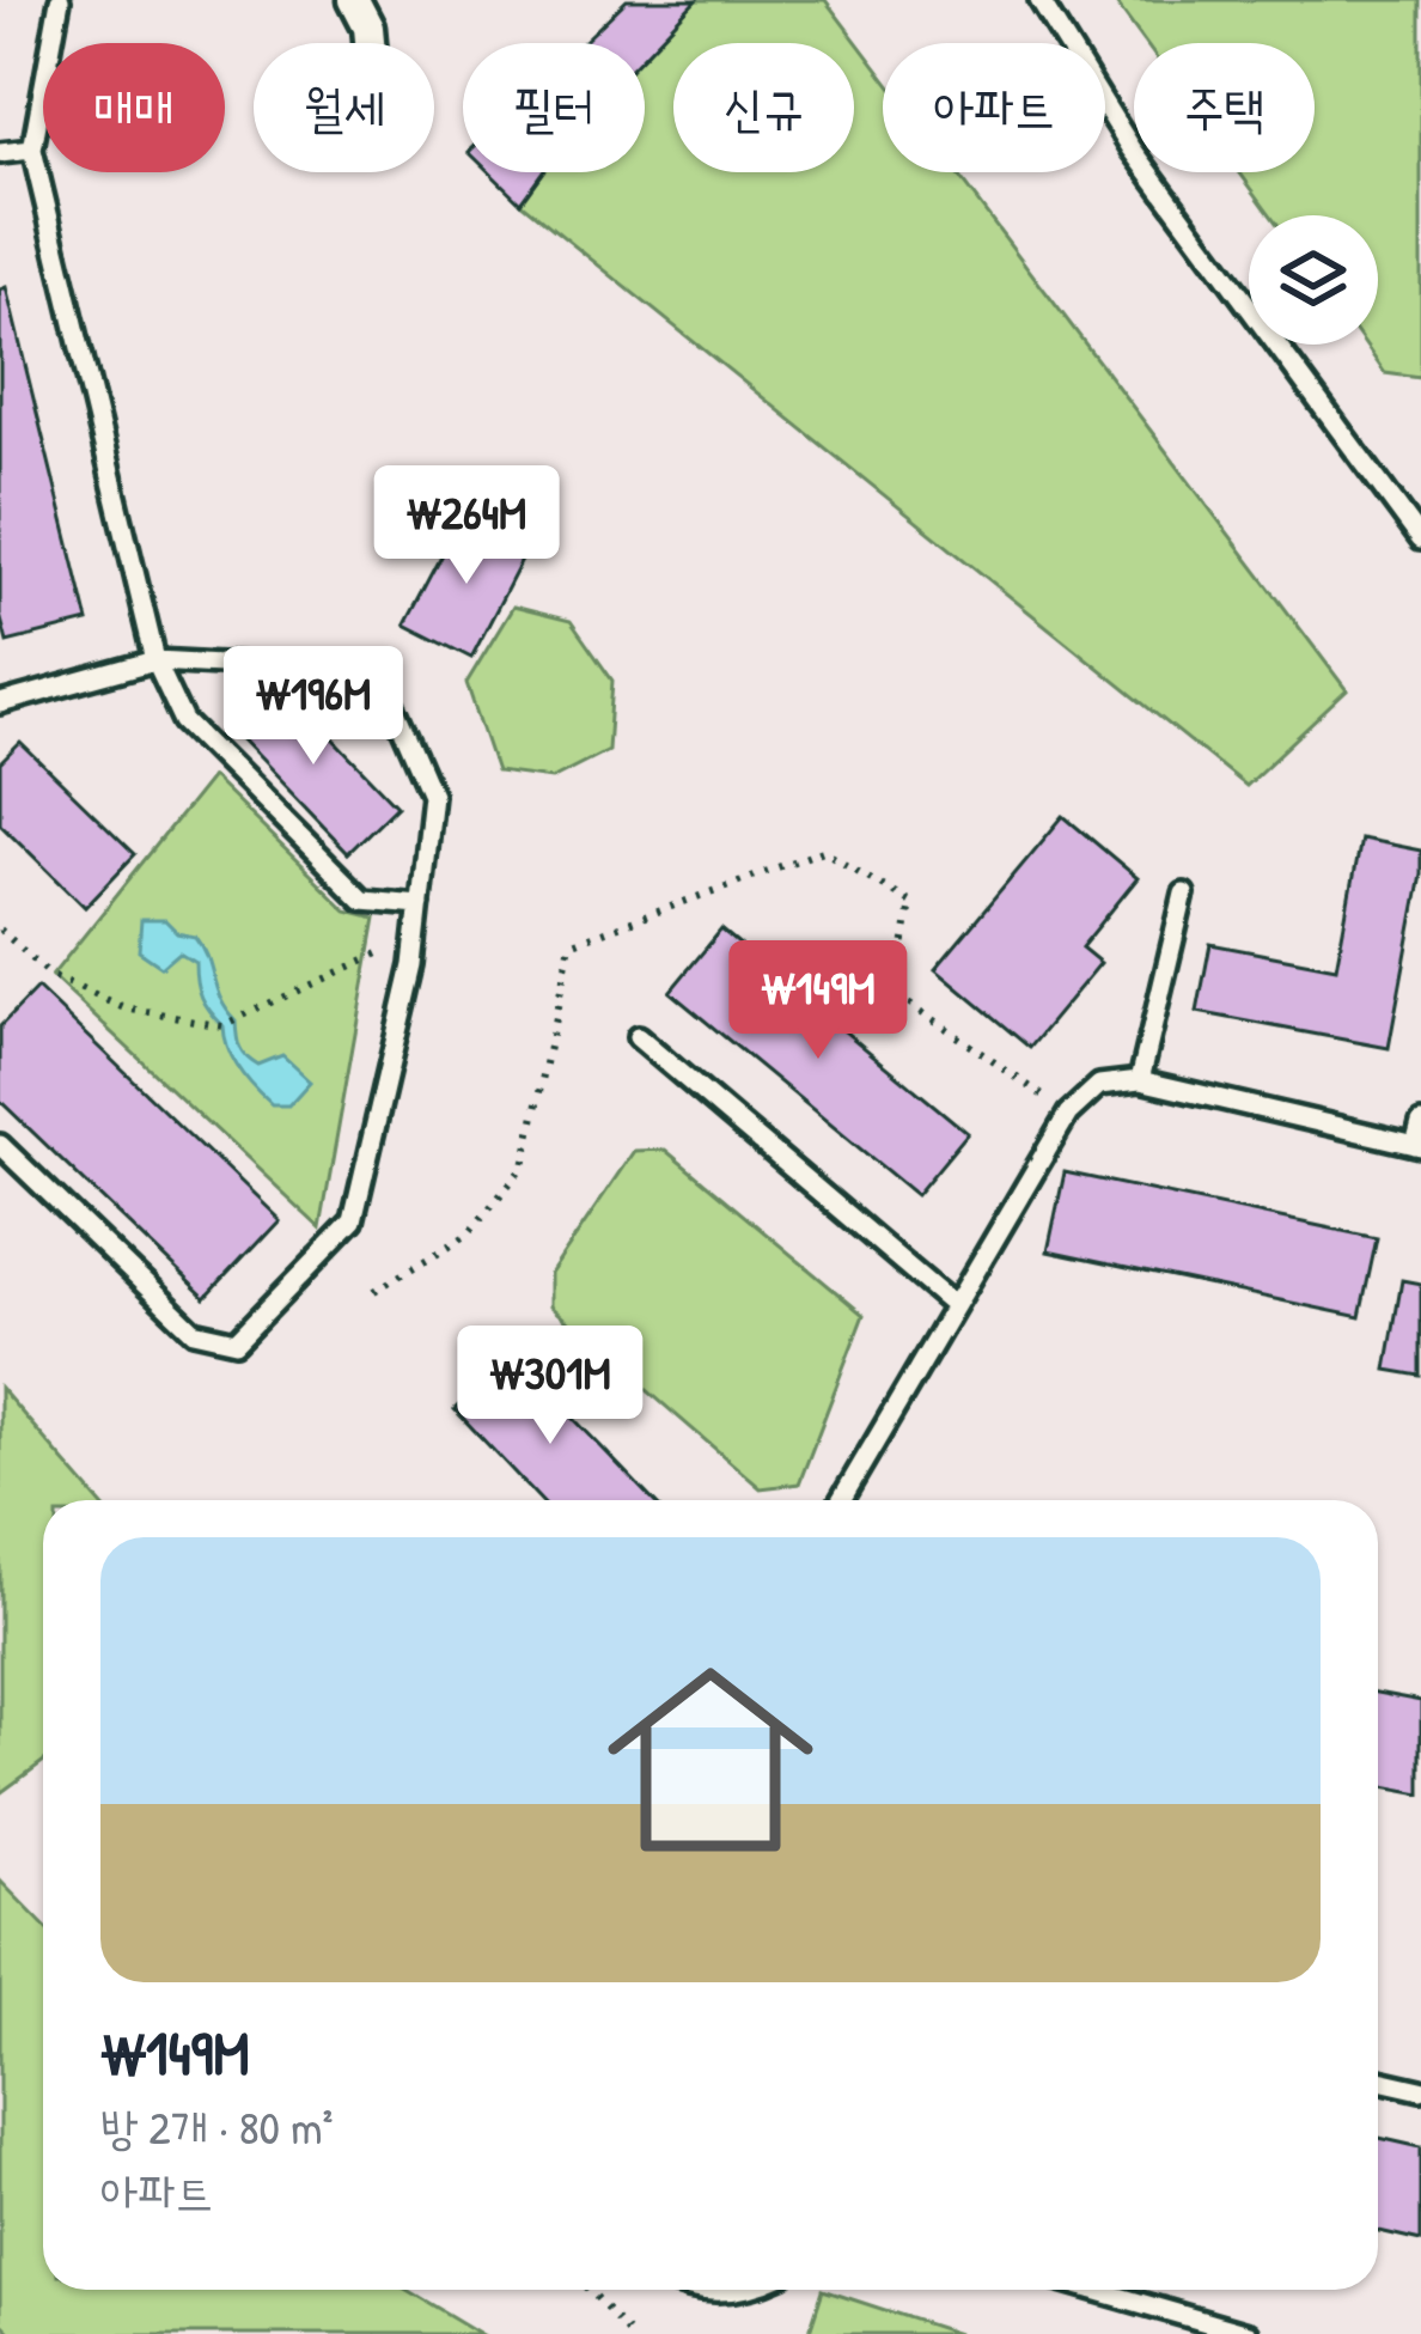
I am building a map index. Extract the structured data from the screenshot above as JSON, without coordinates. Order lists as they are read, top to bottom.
{
  "page": {
    "chip": [
      "매매",
      "월세",
      "필터",
      "신규",
      "아파트",
      "주택"
    ],
    "price": [
      "₩264M",
      "₩196M",
      "₩149M",
      "₩301M"
    ],
    "list": [
      {
        "name": "₩149M",
        "note": "방 2개 · 80 m² · 아파트"
      }
    ]
  }
}
